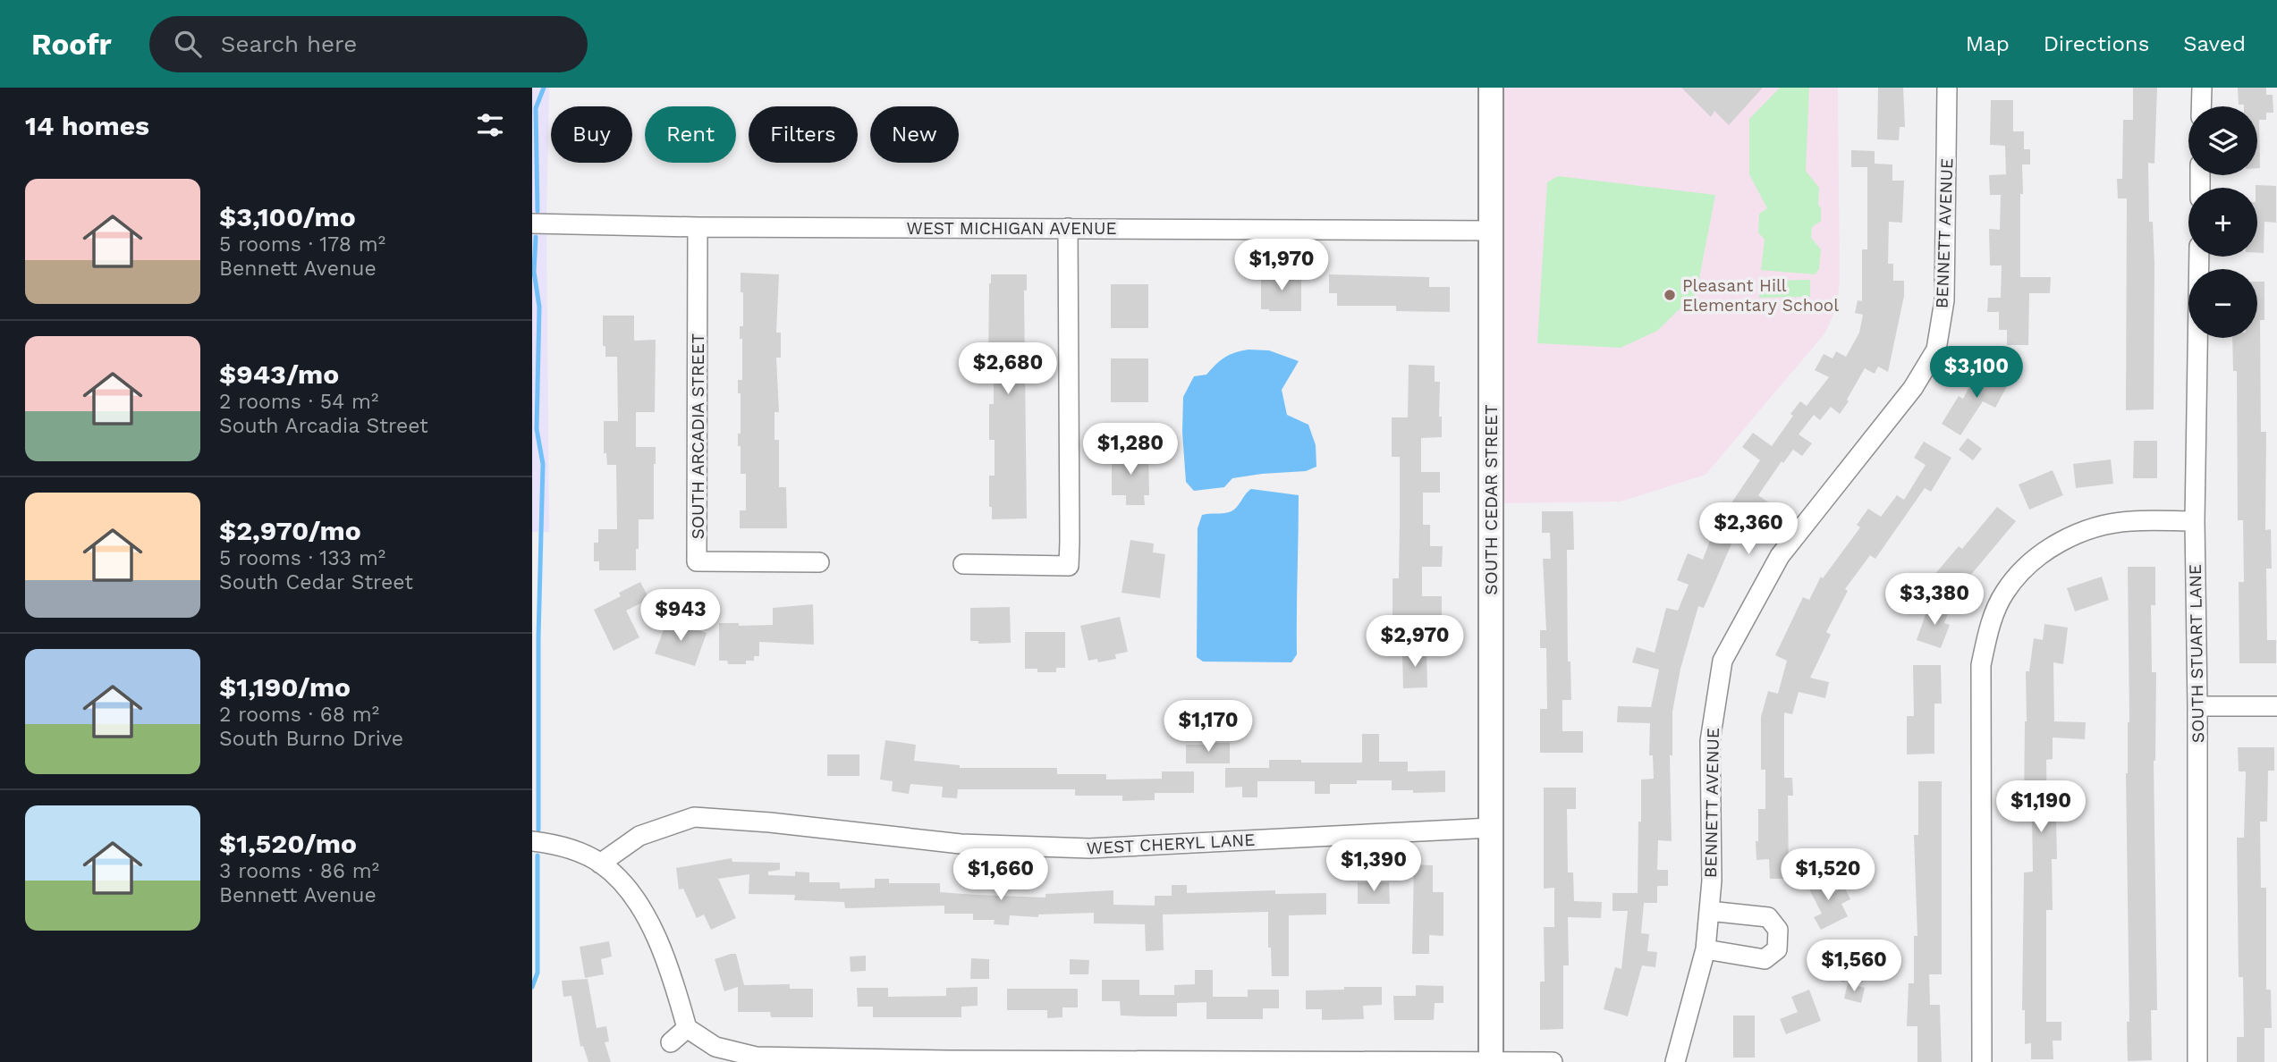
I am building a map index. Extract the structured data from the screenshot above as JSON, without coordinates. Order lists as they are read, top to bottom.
{
  "streets": {
    "street": [
      "WEST MICHIGAN AVENUE",
      "BENNETT AVENUE",
      "SOUTH ARCADIA STREET",
      "SOUTH CEDAR STREET",
      "SOUTH STUART LANE",
      "WEST CHERYL LANE"
    ]
  },
  "crossings": [
    ["WEST MICHIGAN AVENUE", "SOUTH ARCADIA STREET"],
    ["WEST MICHIGAN AVENUE", "SOUTH CEDAR STREET"],
    ["SOUTH CEDAR STREET", "WEST CHERYL LANE"]
  ],
  "places": ["Pleasant Hill Elementary School"],
  "page": {
    "header": "Roofr",
    "search": "Search here",
    "nav": ["Map", "Directions", "Saved"],
    "heading": "14 homes",
    "map_buttons": ["+", "−"],
    "chip": [
      "Buy",
      "Rent",
      "Filters",
      "New"
    ],
    "list": [
      {
        "name": "$3,100/mo",
        "note": "5 rooms · 178 m² · Bennett Avenue"
      },
      {
        "name": "$943/mo",
        "note": "2 rooms · 54 m² · South Arcadia Street"
      },
      {
        "name": "$2,970/mo",
        "note": "5 rooms · 133 m² · South Cedar Street"
      },
      {
        "name": "$1,190/mo",
        "note": "2 rooms · 68 m² · South Burno Drive"
      },
      {
        "name": "$1,520/mo",
        "note": "3 rooms · 86 m² · Bennett Avenue"
      }
    ],
    "price": [
      "$1,970",
      "$2,680",
      "$3,100",
      "$1,280",
      "$2,360",
      "$3,380",
      "$943",
      "$2,970",
      "$1,170",
      "$1,190",
      "$1,390",
      "$1,660",
      "$1,520",
      "$1,560"
    ]
  }
}
